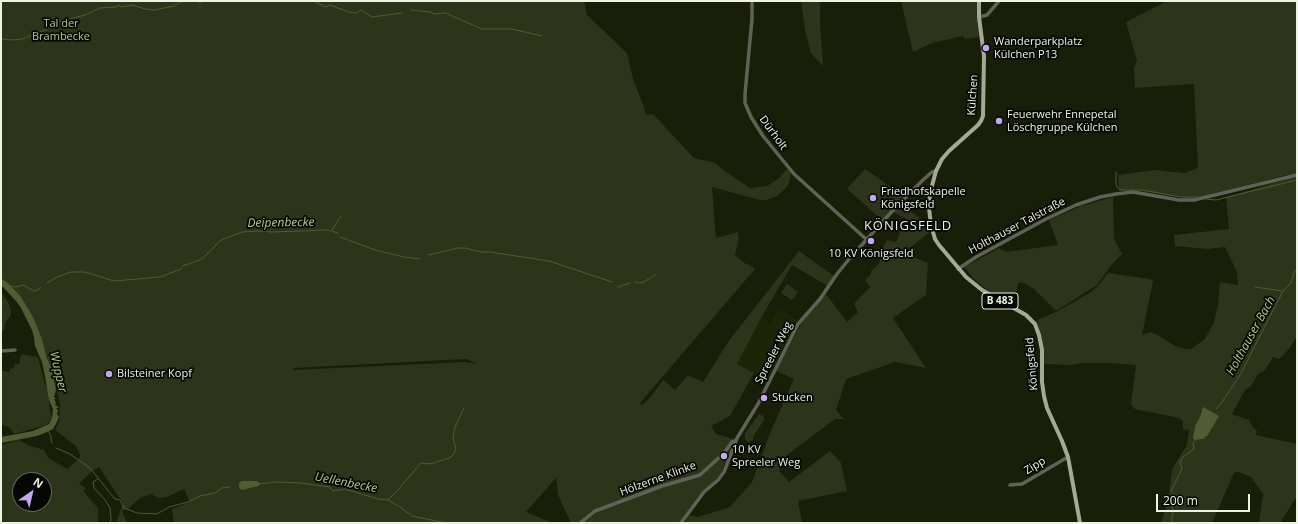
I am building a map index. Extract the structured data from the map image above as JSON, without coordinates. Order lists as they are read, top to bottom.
{
  "streets": {
    "main road": ["Külchen", "B 483", "Königsfeld"],
    "street": [
      "Dürholt",
      "Holthauser Talstraße",
      "Spreeler Weg",
      "Zipp",
      "Hölzerne Klinke"
    ]
  },
  "crossings": [
    ["Külchen", "Spreeler Weg"],
    ["Külchen", "Königsfeld"],
    ["Dürholt", "Spreeler Weg"],
    ["Holthauser Talstraße", "Königsfeld"],
    ["B 483", "Königsfeld"],
    ["B 483", "Zipp"],
    ["Spreeler Weg", "Königsfeld"],
    ["Spreeler Weg", "Hölzerne Klinke"],
    ["Königsfeld", "Zipp"]
  ],
  "districts": ["KÖNIGSFELD"],
  "water": [
    "Deipenbecke",
    "Holthauser Bach",
    "Wupper",
    "Uellenbecke"
  ],
  "parks": ["Tal der Brambecke"],
  "places": [
    "Wanderparkplatz Külchen P13",
    "Feuerwehr Ennepetal Löschgruppe Külchen",
    "Friedhofskapelle Königsfeld",
    "10 KV Königsfeld",
    "Bilsteiner Kopf",
    "Stucken",
    "10 KV Spreeler Weg"
  ],
  "scale_bar": "200 m",
  "north": "top right"
}
